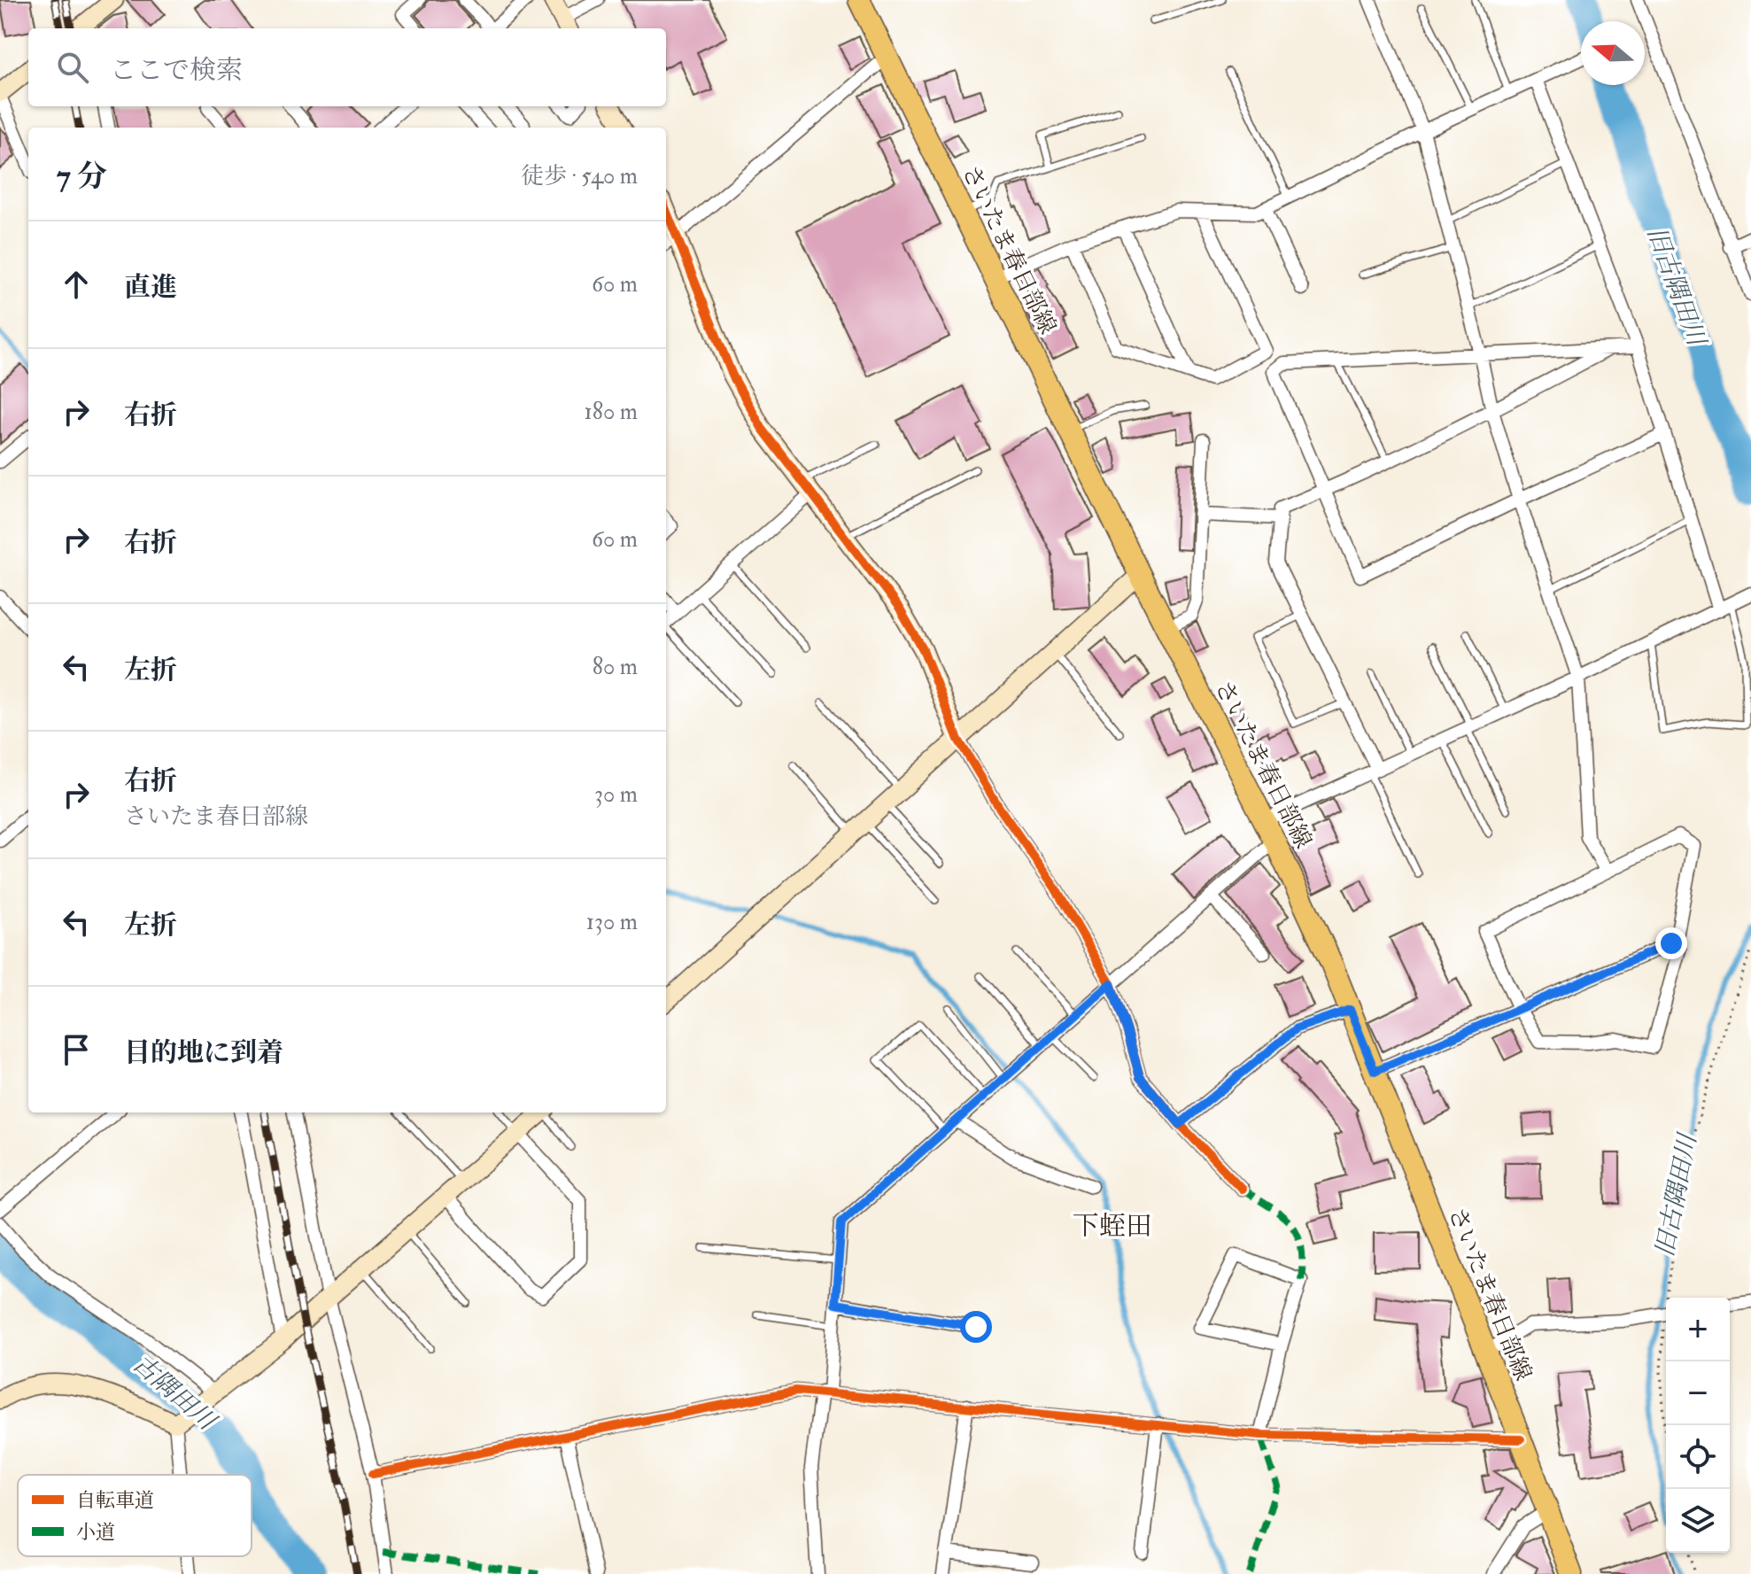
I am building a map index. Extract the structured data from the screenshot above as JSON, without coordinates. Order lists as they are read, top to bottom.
{
  "streets": {
    "main road": ["さいたま春日部線"]
  },
  "districts": ["下蛭田"],
  "water": ["旧古隅田川", "古隅田川"],
  "legend": ["自転車道", "小道"],
  "north": "left",
  "page": {
    "search": "ここで検索",
    "heading": ["7 分", "徒歩 · 540 m"],
    "list": [
      ["直進", "60 m"],
      ["右折", "180 m"],
      ["右折", "60 m"],
      ["左折", "80 m"],
      ["右折", "さいたま春日部線", "30 m"],
      ["左折", "130 m"],
      "目的地に到着"
    ],
    "map_buttons": ["+", "−"]
  }
}
